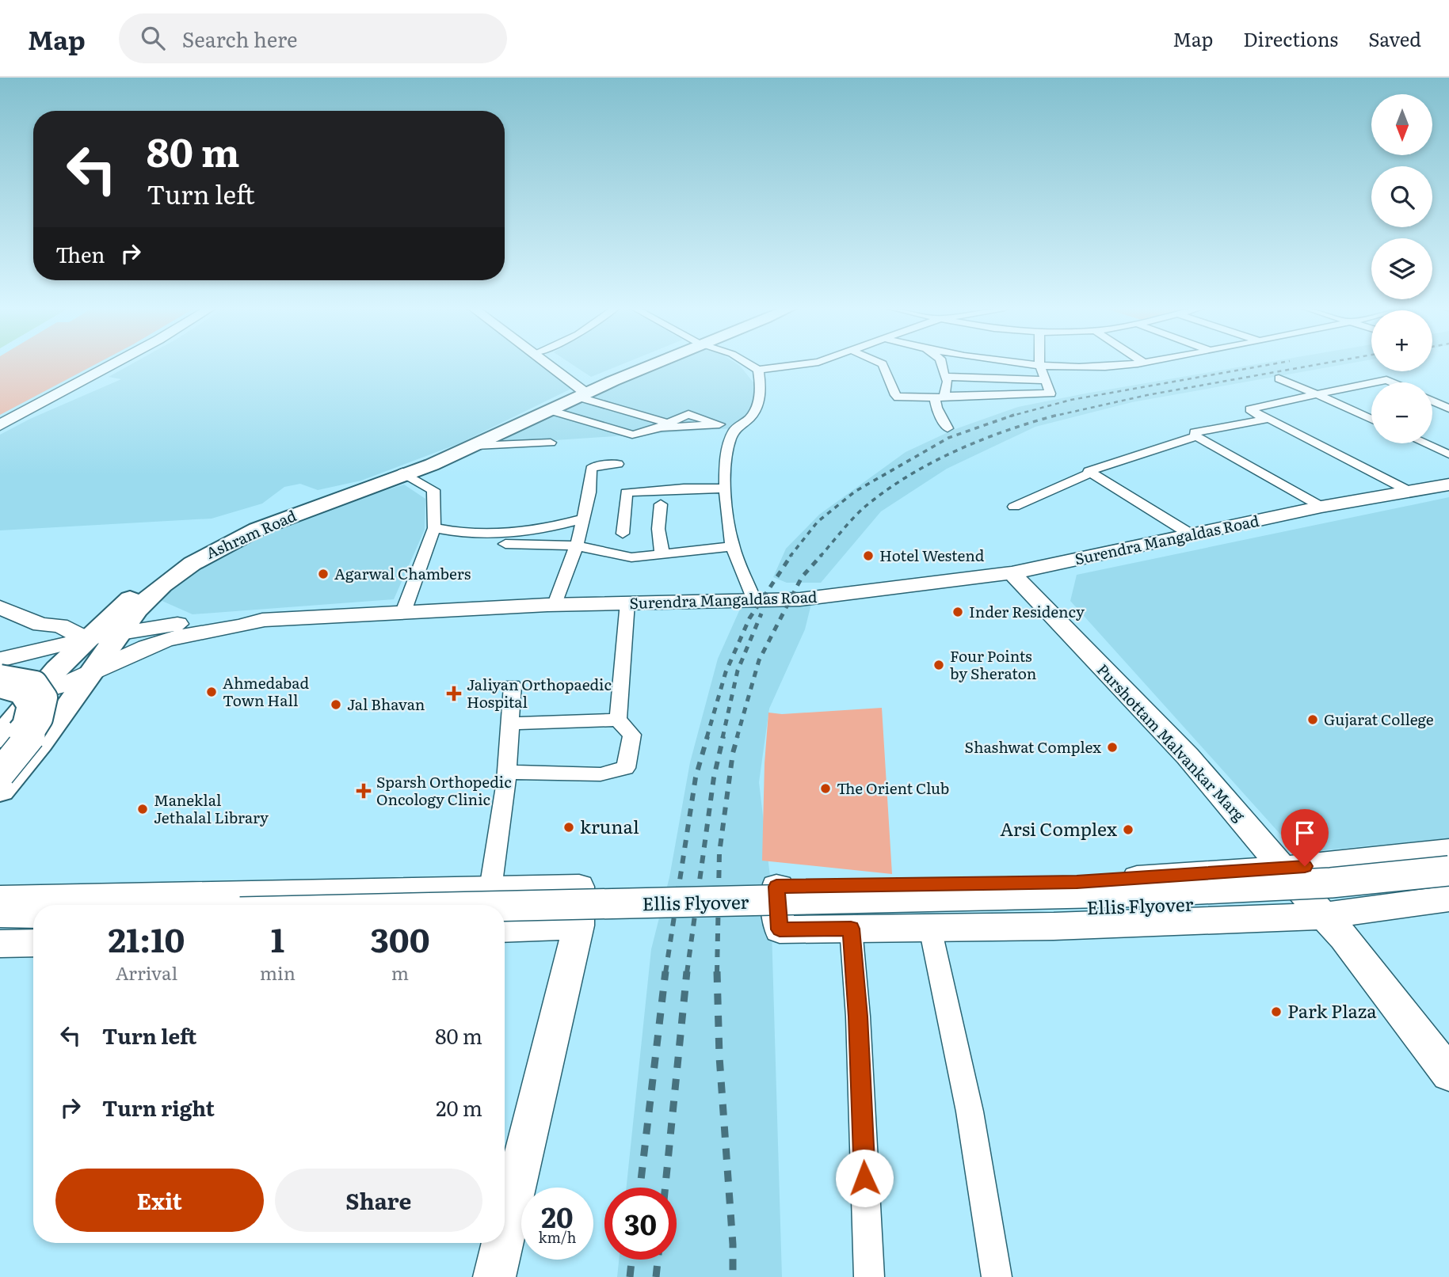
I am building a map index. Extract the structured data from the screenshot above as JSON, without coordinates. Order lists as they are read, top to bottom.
{
  "streets": {
    "main road": ["Ashram Road"],
    "street": ["Surendra Mangaldas Road", "Purshottam Malvankar Marg", "Ellis Flyover"]
  },
  "crossings": [
    ["Ashram Road", "Surendra Mangaldas Road"],
    ["Surendra Mangaldas Road", "Purshottam Malvankar Marg"]
  ],
  "places": {
    "other": [
      "Hotel Westend",
      "Agarwal Chambers",
      "Inder Residency",
      "Four Points by Sheraton",
      "Ahmedabad Town Hall",
      "Jal Bhavan",
      "Gujarat College",
      "Shashwat Complex",
      "The Orient Club",
      "Maneklal Jethalal Library",
      "krunal",
      "Arsi Complex",
      "Park Plaza"
    ],
    "health": ["Jaliyan Orthopaedic Hospital", "Sparsh Orthopedic Oncology Clinic"]
  },
  "north": "bottom",
  "page": {
    "header": "Map",
    "search": "Search here",
    "nav": ["Map", "Directions", "Saved"],
    "map_buttons": ["+", "−"],
    "turn": ["80 m", "Turn left"],
    "then": "Then",
    "eta": [
      "21:10",
      "Arrival",
      "1",
      "min",
      "300",
      "m"
    ],
    "list": [
      {
        "name": "Turn left",
        "value": "80 m"
      },
      {
        "name": "Turn right",
        "value": "20 m"
      }
    ],
    "buttons": ["Exit", "Share"],
    "speed": "20 km/h",
    "limit": "30"
  }
}
